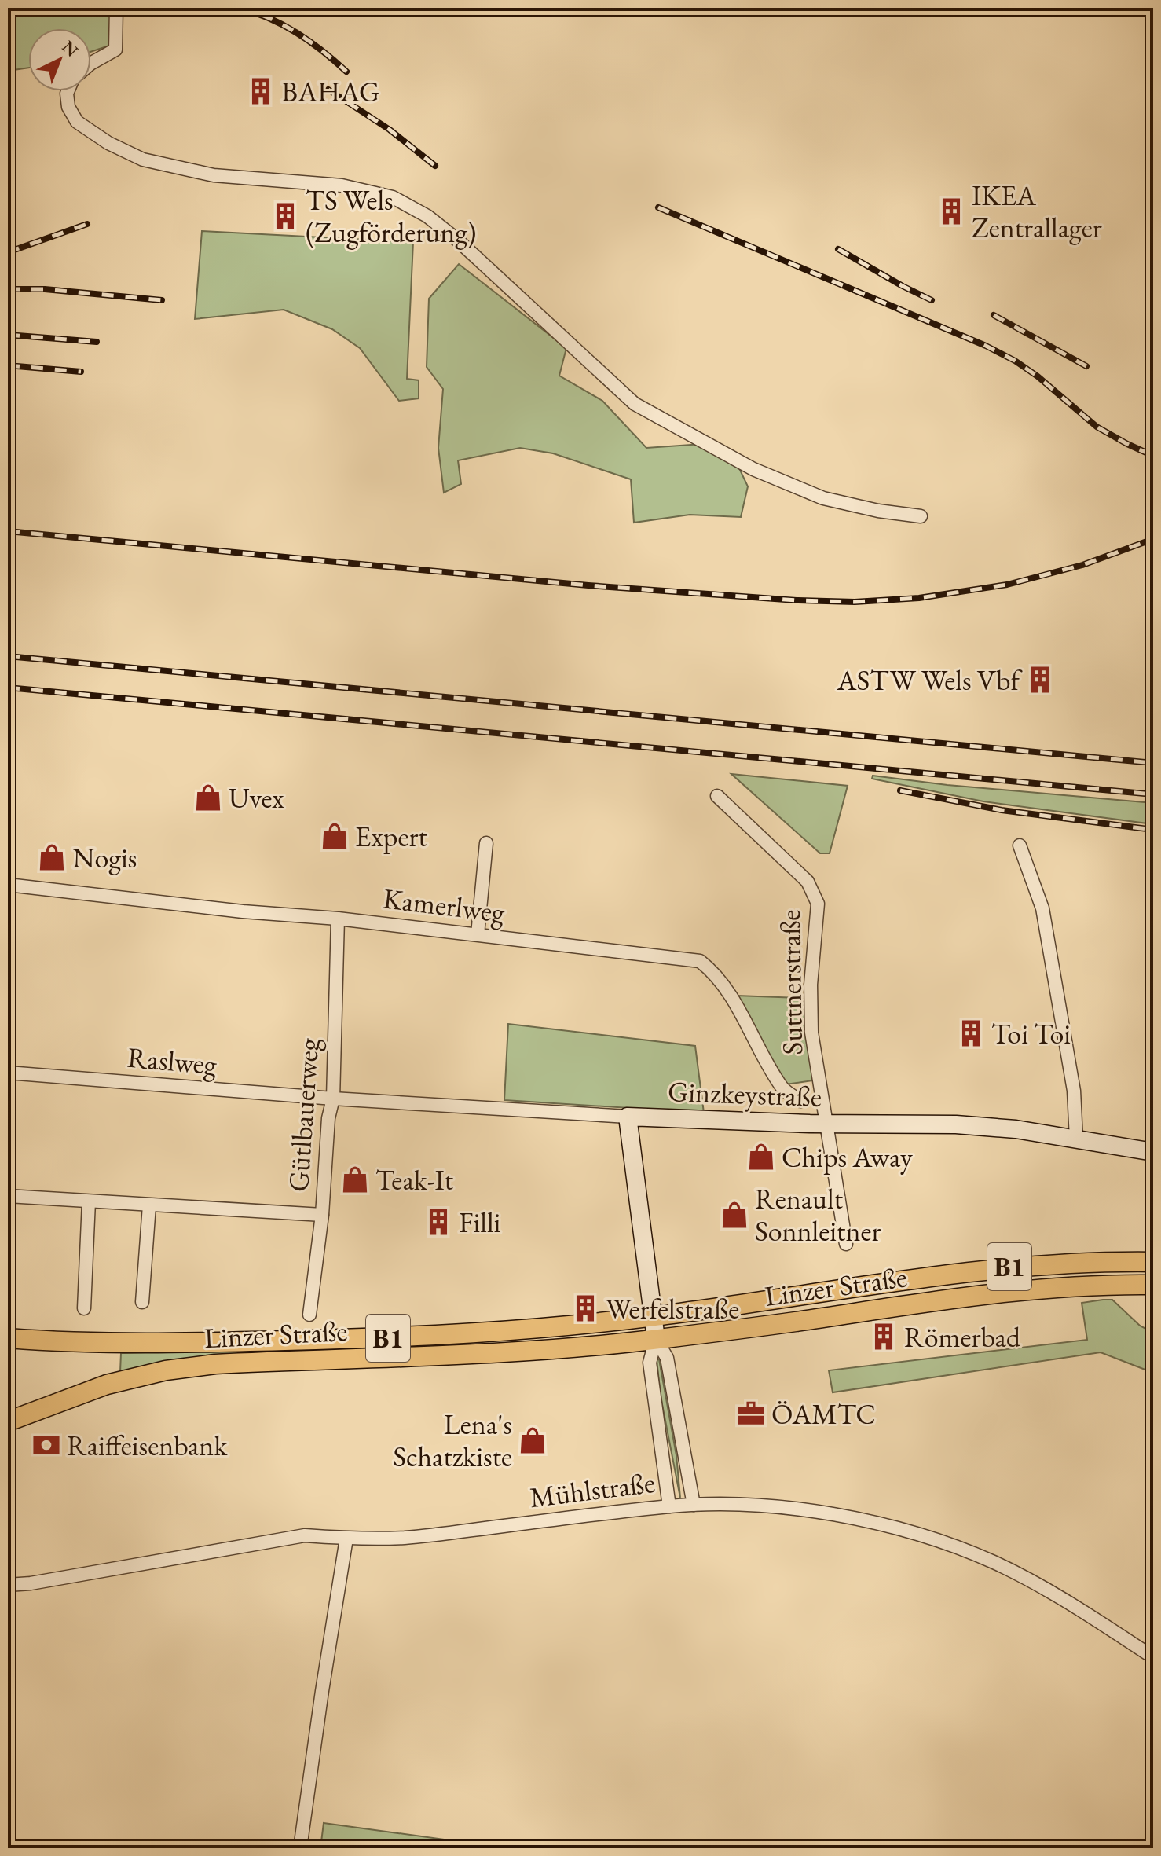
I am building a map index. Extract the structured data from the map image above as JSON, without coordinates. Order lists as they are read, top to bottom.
{
  "streets": {
    "main road": ["B1", "Linzer Straße"],
    "street": [
      "Kamerlweg",
      "Suttnerstraße",
      "Raslweg",
      "Ginzkeystraße",
      "Gütlbauerweg",
      "Mühlstraße"
    ]
  },
  "crossings": [
    ["Kamerlweg", "Gütlbauerweg"],
    ["Suttnerstraße", "Ginzkeystraße"],
    ["Raslweg", "Ginzkeystraße"],
    ["Raslweg", "Gütlbauerweg"],
    ["Ginzkeystraße", "Gütlbauerweg"]
  ],
  "places": {
    "building": [
      "BAHAG",
      "IKEA Zentrallager",
      "TS Wels (Zugförderung)",
      "ASTW Wels Vbf",
      "Toi Toi",
      "Filli",
      "Werfelstraße",
      "Römerbad"
    ],
    "shop": [
      "Uvex",
      "Expert",
      "Nogis",
      "Chips Away",
      "Teak-It",
      "Renault Sonnleitner",
      "Lena's Schatzkiste"
    ],
    "office": ["ÖAMTC"],
    "bank": ["Raiffeisenbank"]
  },
  "north": "top right"
}
